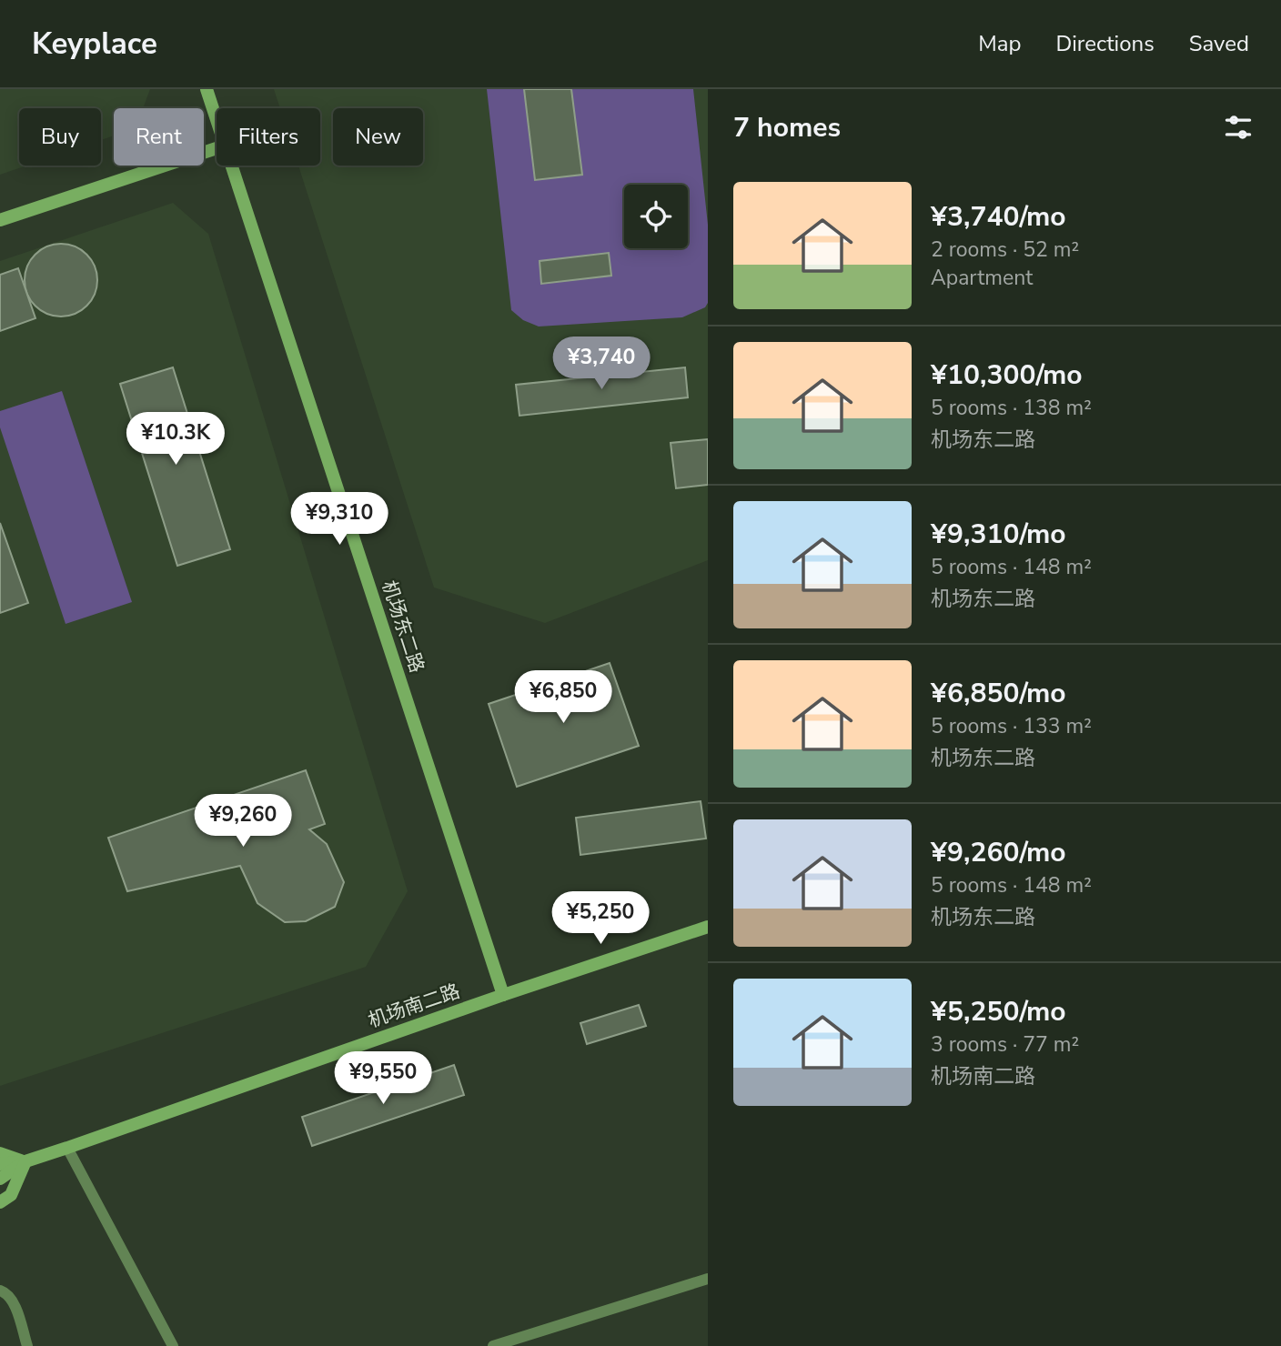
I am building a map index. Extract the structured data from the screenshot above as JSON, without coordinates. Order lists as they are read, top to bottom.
{
  "streets": {
    "street": ["机场东二路", "机场南二路"]
  },
  "crossings": [
    ["机场东二路", "机场南二路"]
  ],
  "page": {
    "header": "Keyplace",
    "nav": ["Map", "Directions", "Saved"],
    "heading": "7 homes",
    "chip": [
      "Buy",
      "Rent",
      "Filters",
      "New"
    ],
    "list": [
      {
        "name": "¥3,740/mo",
        "note": "2 rooms · 52 m² · Apartment"
      },
      {
        "name": "¥10,300/mo",
        "note": "5 rooms · 138 m² · 机场东二路"
      },
      {
        "name": "¥9,310/mo",
        "note": "5 rooms · 148 m² · 机场东二路"
      },
      {
        "name": "¥6,850/mo",
        "note": "5 rooms · 133 m² · 机场东二路"
      },
      {
        "name": "¥9,260/mo",
        "note": "5 rooms · 148 m² · 机场东二路"
      },
      {
        "name": "¥5,250/mo",
        "note": "3 rooms · 77 m² · 机场南二路"
      }
    ],
    "price": [
      "¥3,740",
      "¥10.3K",
      "¥9,310",
      "¥6,850",
      "¥9,260",
      "¥5,250",
      "¥9,550"
    ]
  }
}
